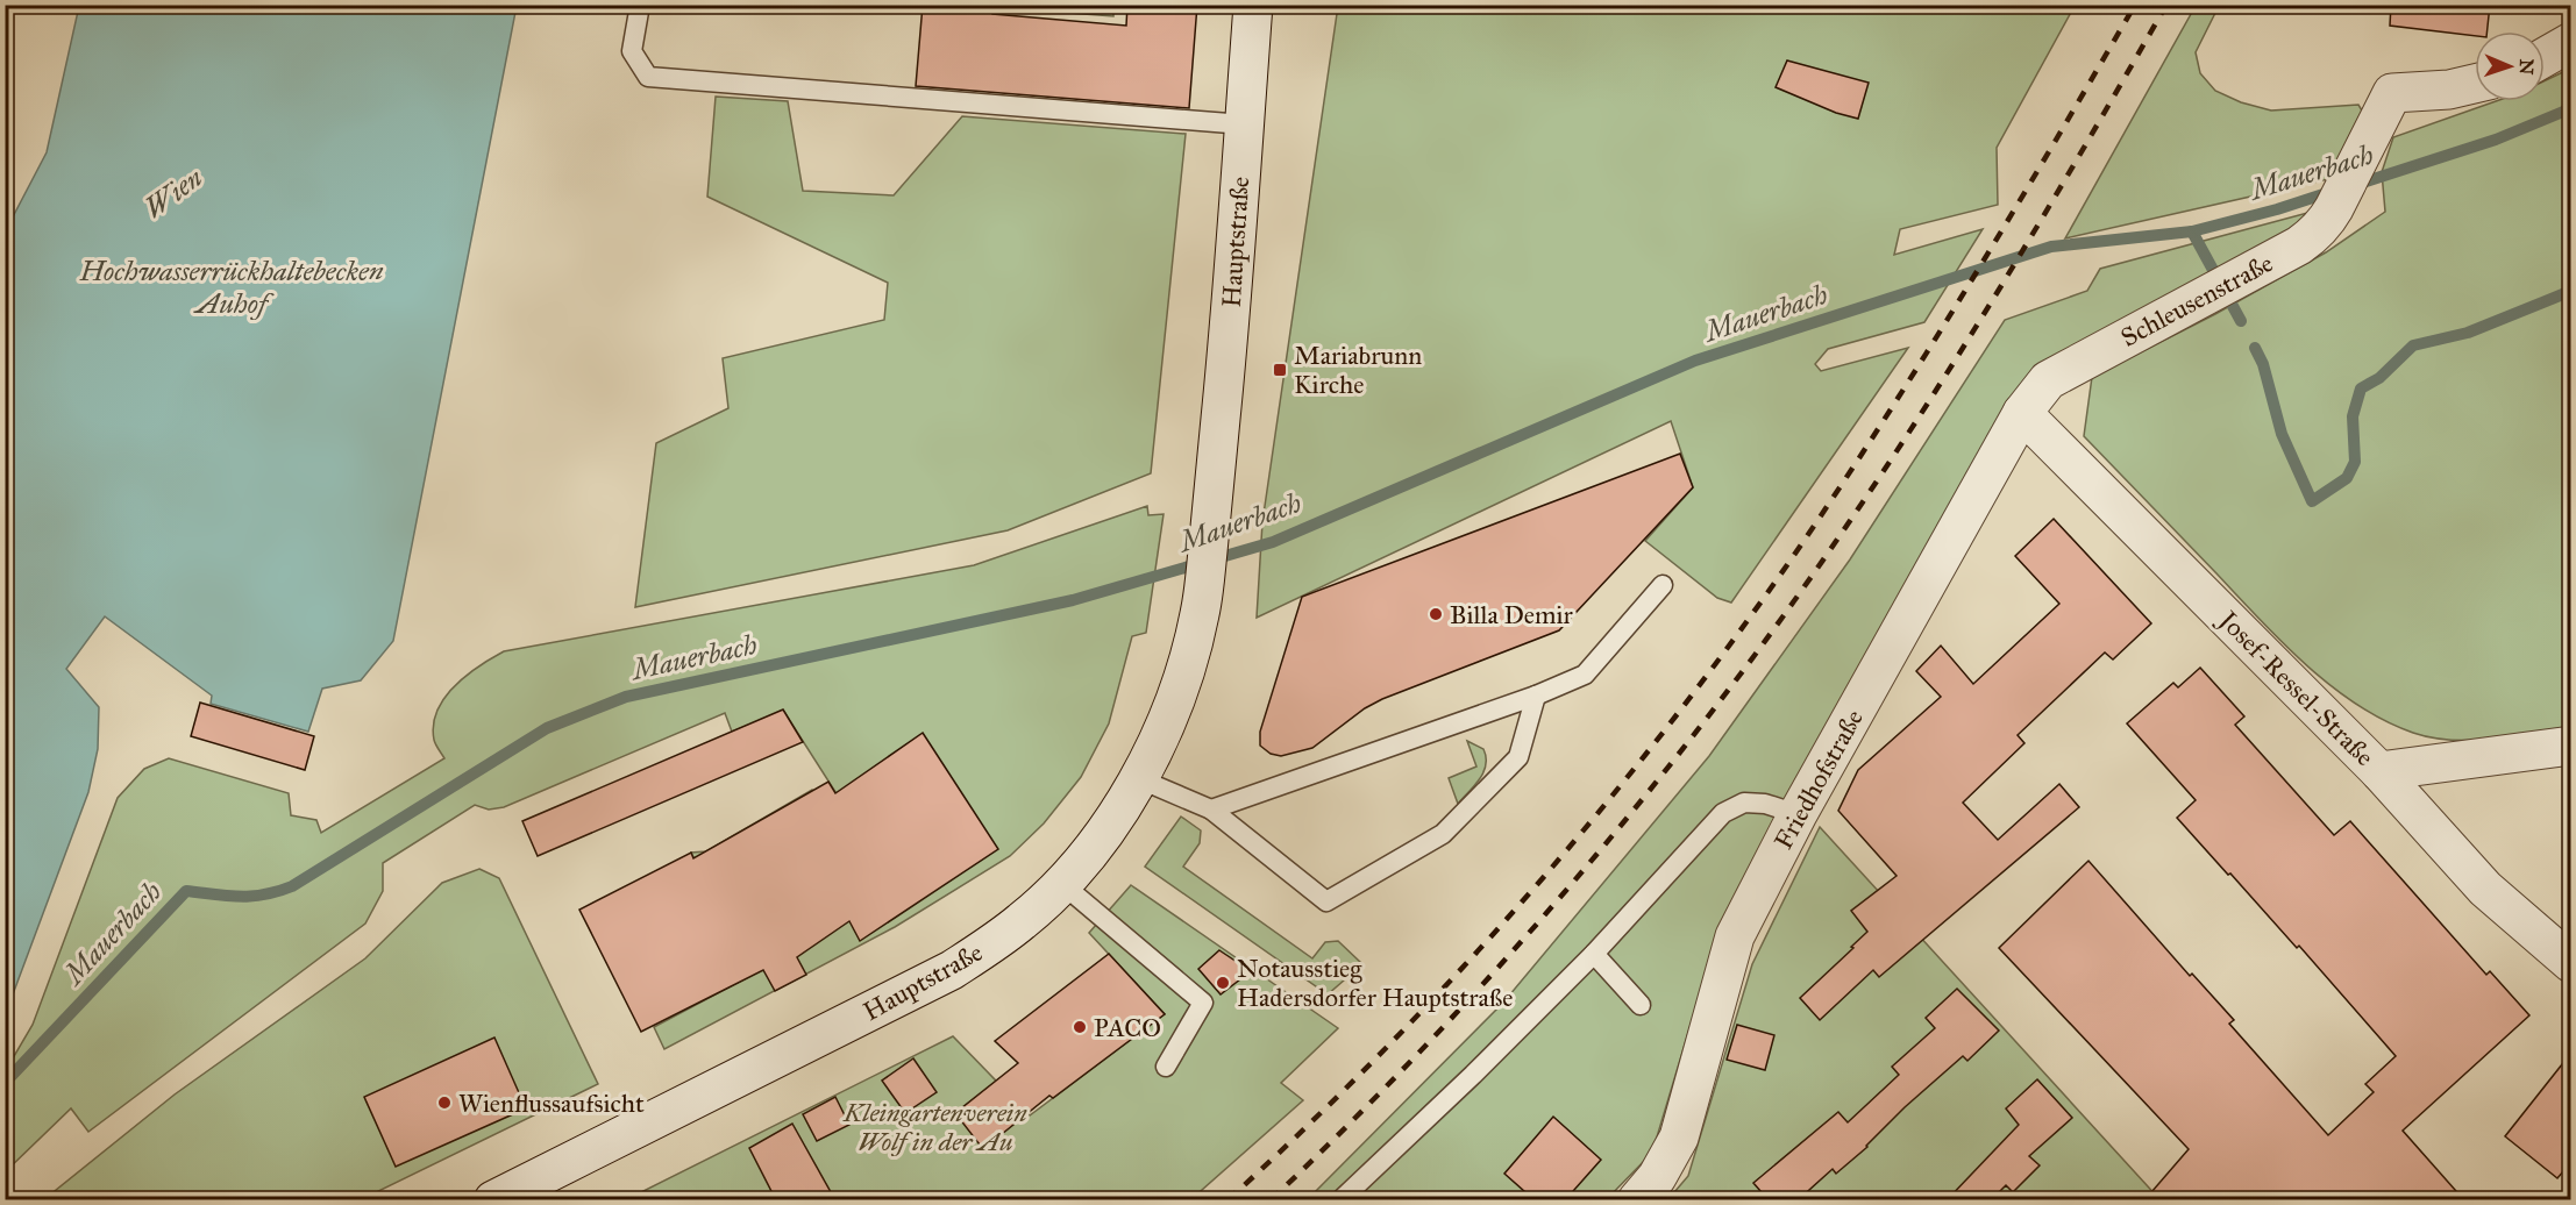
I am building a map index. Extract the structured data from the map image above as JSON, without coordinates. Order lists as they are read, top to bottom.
{
  "streets": {
    "street": [
      "Hauptstraße",
      "Schleusenstraße",
      "Josef-Ressel-Straße",
      "Friedhofstraße"
    ]
  },
  "crossings": [
    ["Schleusenstraße", "Friedhofstraße"],
    ["Josef-Ressel-Straße", "Friedhofstraße"]
  ],
  "water": ["Mauerbach", "Wien", "Hochwasserrückhaltebecken Auhof"],
  "parks": ["Kleingartenverein Wolf in der Au"],
  "places": {
    "transit": ["Mariabrunn Kirche"],
    "other": [
      "Billa Demir",
      "Notausstieg Hadersdorfer Hauptstraße",
      "PACO",
      "Wienflussaufsicht"
    ]
  },
  "north": "right"
}
